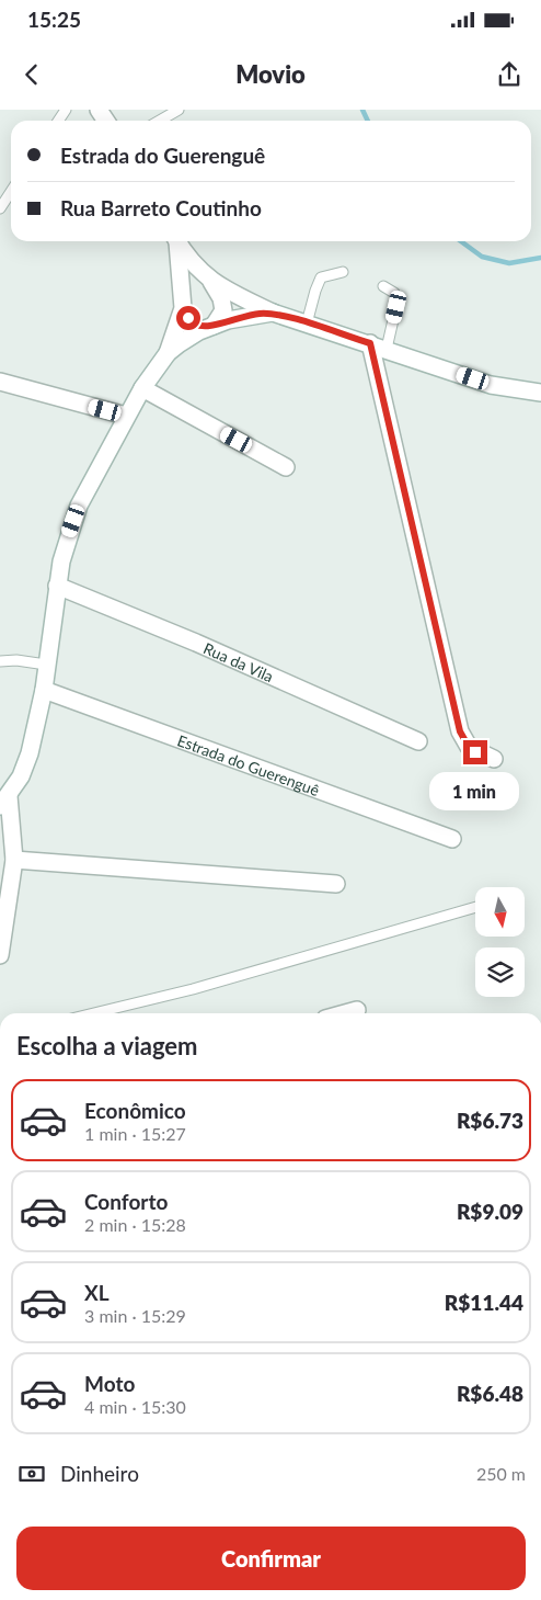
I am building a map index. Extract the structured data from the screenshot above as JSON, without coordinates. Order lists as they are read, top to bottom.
{
  "streets": {
    "street": ["Rua da Vila", "Estrada do Guerenguê"]
  },
  "north": "bottom",
  "page": {
    "status": "15:25",
    "header": "Movio",
    "banner": ["Estrada do Guerenguê", "Rua Barreto Coutinho"],
    "bubble": "1 min",
    "heading": "Escolha a viagem",
    "list": [
      {
        "name": "Econômico",
        "note": "1 min · 15:27",
        "value": "R$6.73"
      },
      {
        "name": "Conforto",
        "note": "2 min · 15:28",
        "value": "R$9.09"
      },
      {
        "name": "XL",
        "note": "3 min · 15:29",
        "value": "R$11.44"
      },
      {
        "name": "Moto",
        "note": "4 min · 15:30",
        "value": "R$6.48"
      }
    ],
    "pay": ["Dinheiro", "250 m"],
    "buttons": "Confirmar"
  }
}
